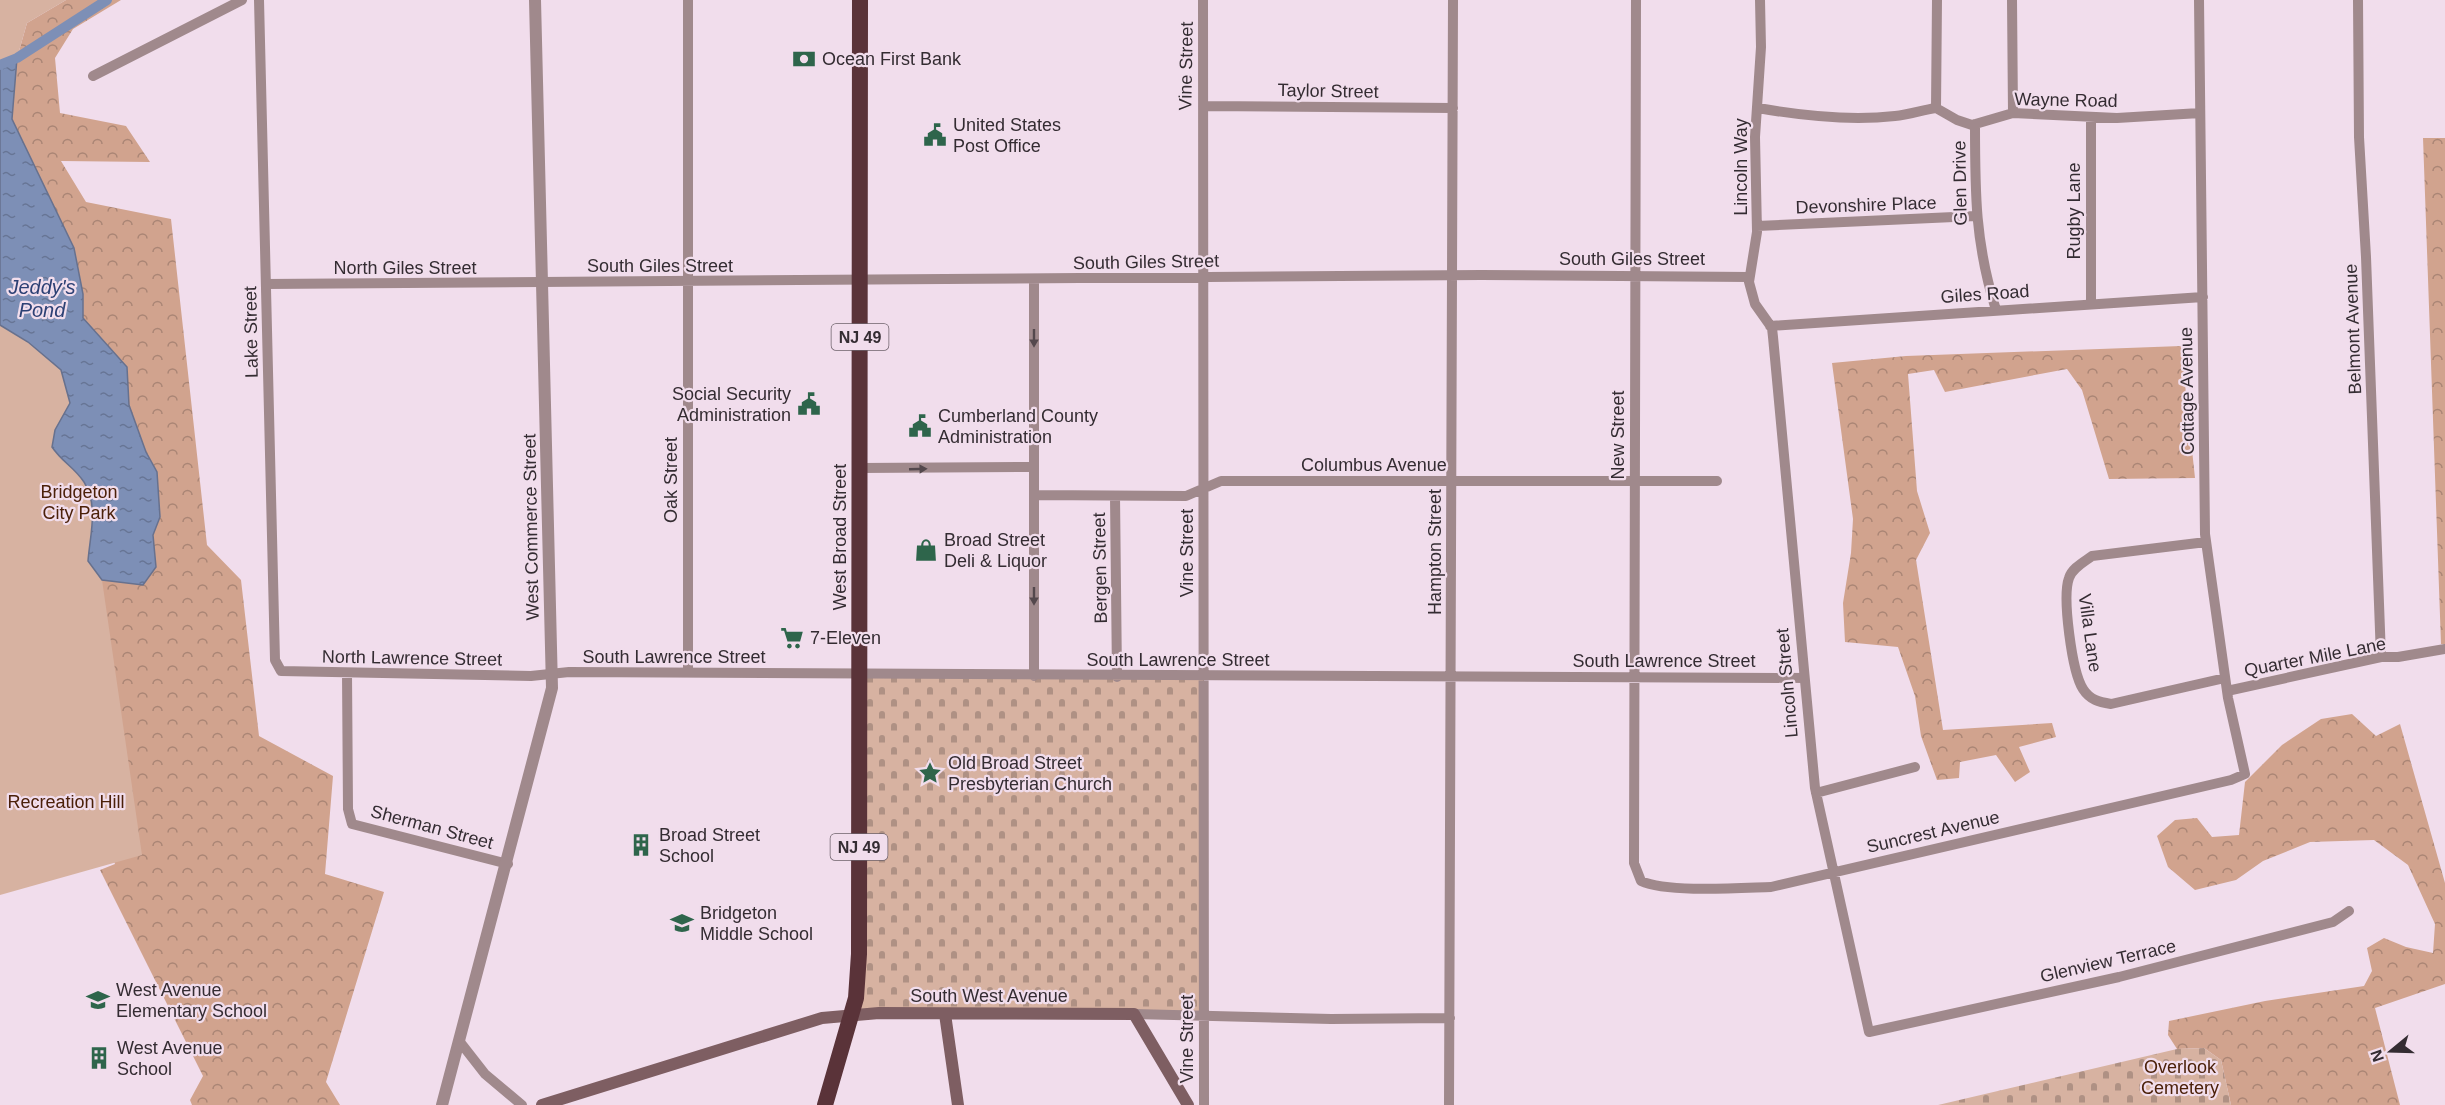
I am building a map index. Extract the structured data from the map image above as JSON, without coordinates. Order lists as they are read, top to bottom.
{
  "streets": {
    "highway": ["NJ 49", "West Broad Street"],
    "main road": ["South West Avenue"],
    "street": [
      "Vine Street",
      "Taylor Street",
      "Wayne Road",
      "Lincoln Way",
      "Glen Drive",
      "Devonshire Place",
      "Rugby Lane",
      "South Giles Street",
      "North Giles Street",
      "Giles Road",
      "Belmont Avenue",
      "Lake Street",
      "Cottage Avenue",
      "New Street",
      "Columbus Avenue",
      "Oak Street",
      "West Commerce Street",
      "Hampton Street",
      "Bergen Street",
      "Villa Lane",
      "South Lawrence Street",
      "Quarter Mile Lane",
      "North Lawrence Street",
      "Lincoln Street",
      "Sherman Street",
      "Suncrest Avenue",
      "Glenview Terrace"
    ]
  },
  "crossings": [
    ["Vine Street", "Taylor Street"],
    ["Vine Street", "South Giles Street"],
    ["Vine Street", "Columbus Avenue"],
    ["Vine Street", "South Lawrence Street"],
    ["Vine Street", "South West Avenue"],
    ["Taylor Street", "Hampton Street"],
    ["Wayne Road", "Glen Drive"],
    ["Wayne Road", "Rugby Lane"],
    ["Wayne Road", "Cottage Avenue"],
    ["Lincoln Way", "Devonshire Place"],
    ["Lincoln Way", "South Giles Street"],
    ["Lincoln Way", "Giles Road"],
    ["Lincoln Way", "Lincoln Street"],
    ["Glen Drive", "Devonshire Place"],
    ["Glen Drive", "Giles Road"],
    ["Rugby Lane", "Giles Road"],
    ["South Giles Street", "North Giles Street"],
    ["South Giles Street", "New Street"],
    ["South Giles Street", "Oak Street"],
    ["South Giles Street", "West Commerce Street"],
    ["South Giles Street", "West Broad Street"],
    ["South Giles Street", "Hampton Street"],
    ["North Giles Street", "Lake Street"],
    ["North Giles Street", "West Commerce Street"],
    ["Giles Road", "Cottage Avenue"],
    ["Giles Road", "Lincoln Street"],
    ["Belmont Avenue", "Quarter Mile Lane"],
    ["Lake Street", "North Lawrence Street"],
    ["Cottage Avenue", "Villa Lane"],
    ["Cottage Avenue", "Quarter Mile Lane"],
    ["Cottage Avenue", "Suncrest Avenue"],
    ["New Street", "Columbus Avenue"],
    ["New Street", "South Lawrence Street"],
    ["New Street", "Suncrest Avenue"],
    ["Columbus Avenue", "Hampton Street"],
    ["Columbus Avenue", "Bergen Street"],
    ["Oak Street", "South Lawrence Street"],
    ["West Commerce Street", "South Lawrence Street"],
    ["West Commerce Street", "North Lawrence Street"],
    ["West Commerce Street", "Sherman Street"],
    ["West Broad Street", "South Lawrence Street"],
    ["West Broad Street", "South West Avenue"],
    ["Hampton Street", "South Lawrence Street"],
    ["Hampton Street", "South West Avenue"],
    ["Bergen Street", "South Lawrence Street"],
    ["South Lawrence Street", "North Lawrence Street"],
    ["South Lawrence Street", "Lincoln Street"],
    ["North Lawrence Street", "Sherman Street"],
    ["Lincoln Street", "Suncrest Avenue"],
    ["Lincoln Street", "Glenview Terrace"]
  ],
  "water": ["Jeddy's Pond"],
  "parks": ["Bridgeton City Park", "Recreation Hill", "Overlook Cemetery"],
  "places": {
    "bank": ["Ocean First Bank"],
    "public building": ["United States Post Office", "Social Security Administration", "Cumberland County Administration"],
    "shop": ["Broad Street Deli & Liquor"],
    "supermarket": ["7-Eleven"],
    "place": ["Old Broad Street Presbyterian Church"],
    "building": ["Broad Street School", "West Avenue School"],
    "school or university": ["Bridgeton Middle School", "West Avenue Elementary School"]
  },
  "north": "left"
}
